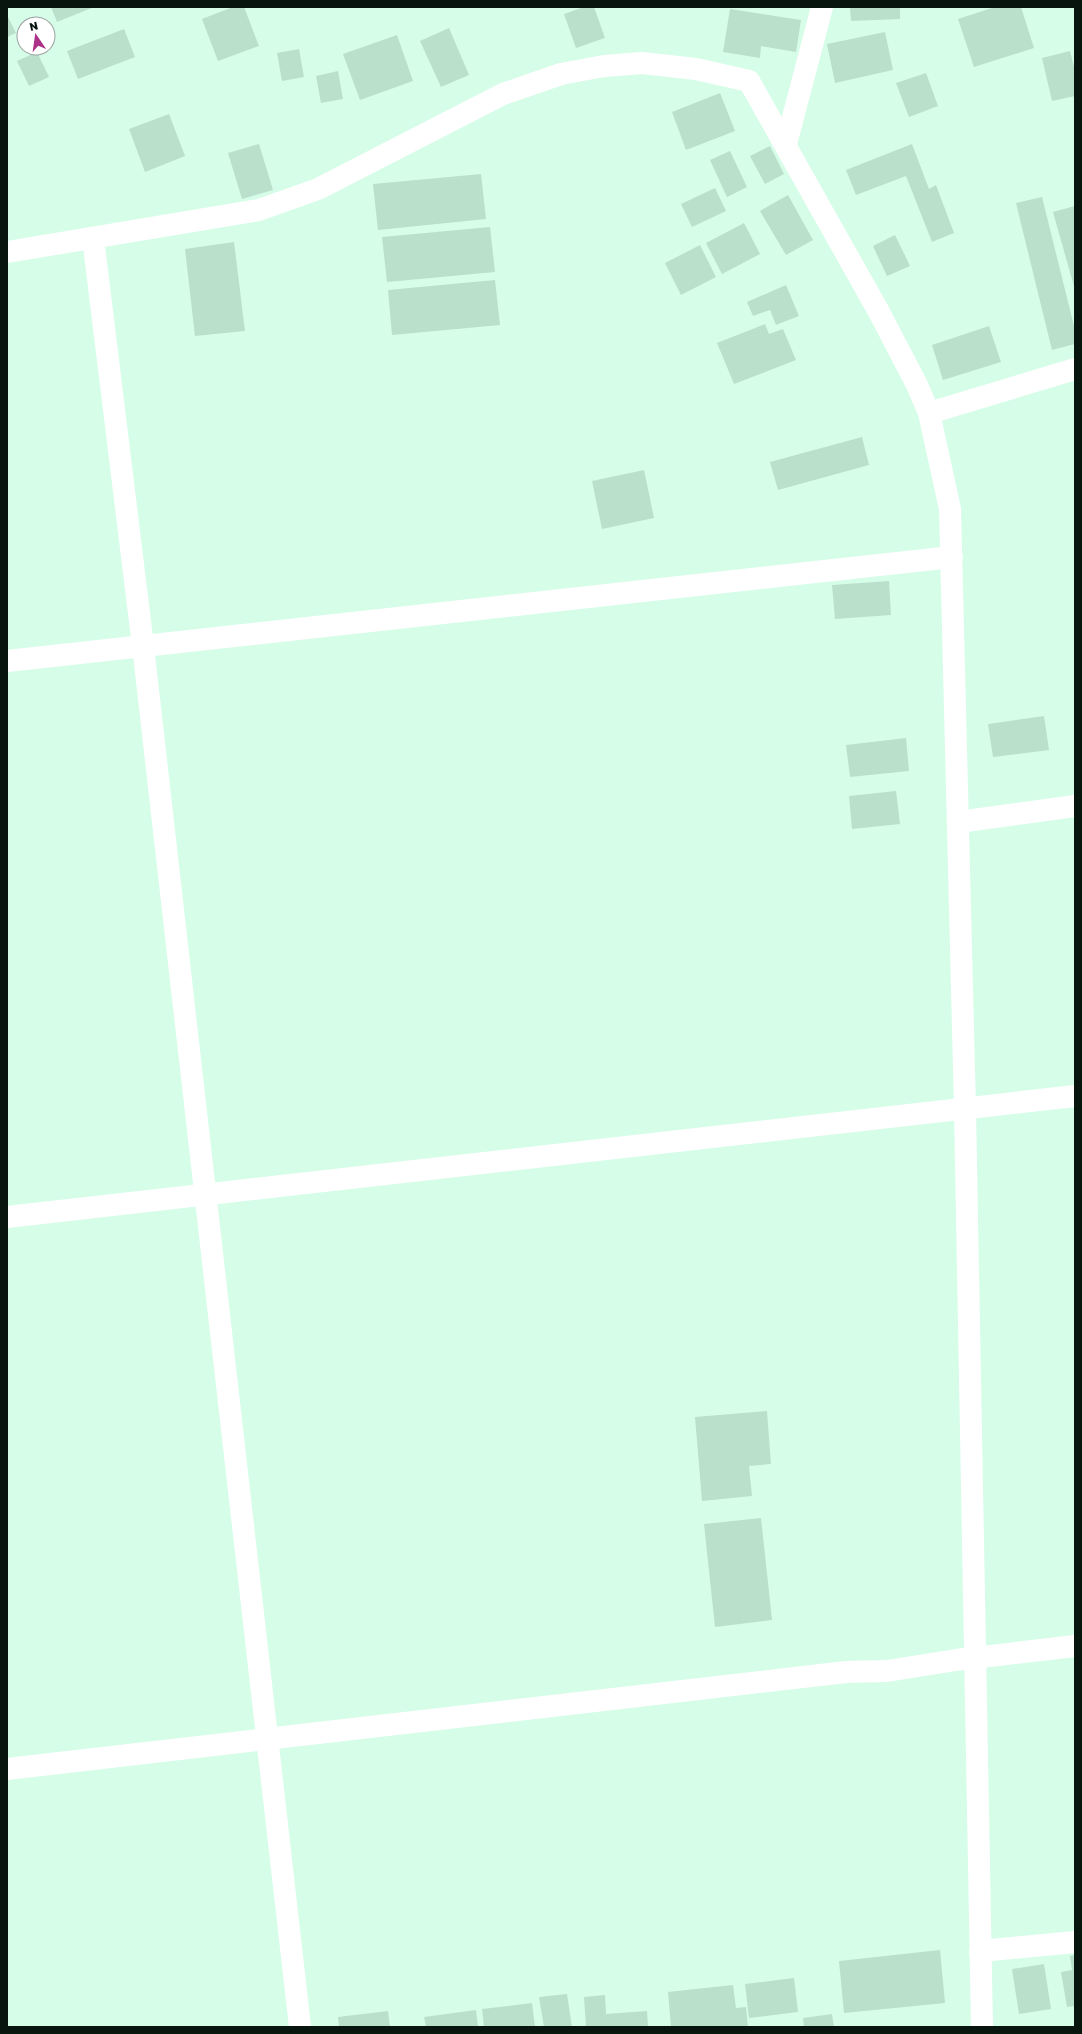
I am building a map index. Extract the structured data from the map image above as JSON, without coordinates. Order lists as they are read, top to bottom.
{
  "north": "top"
}
